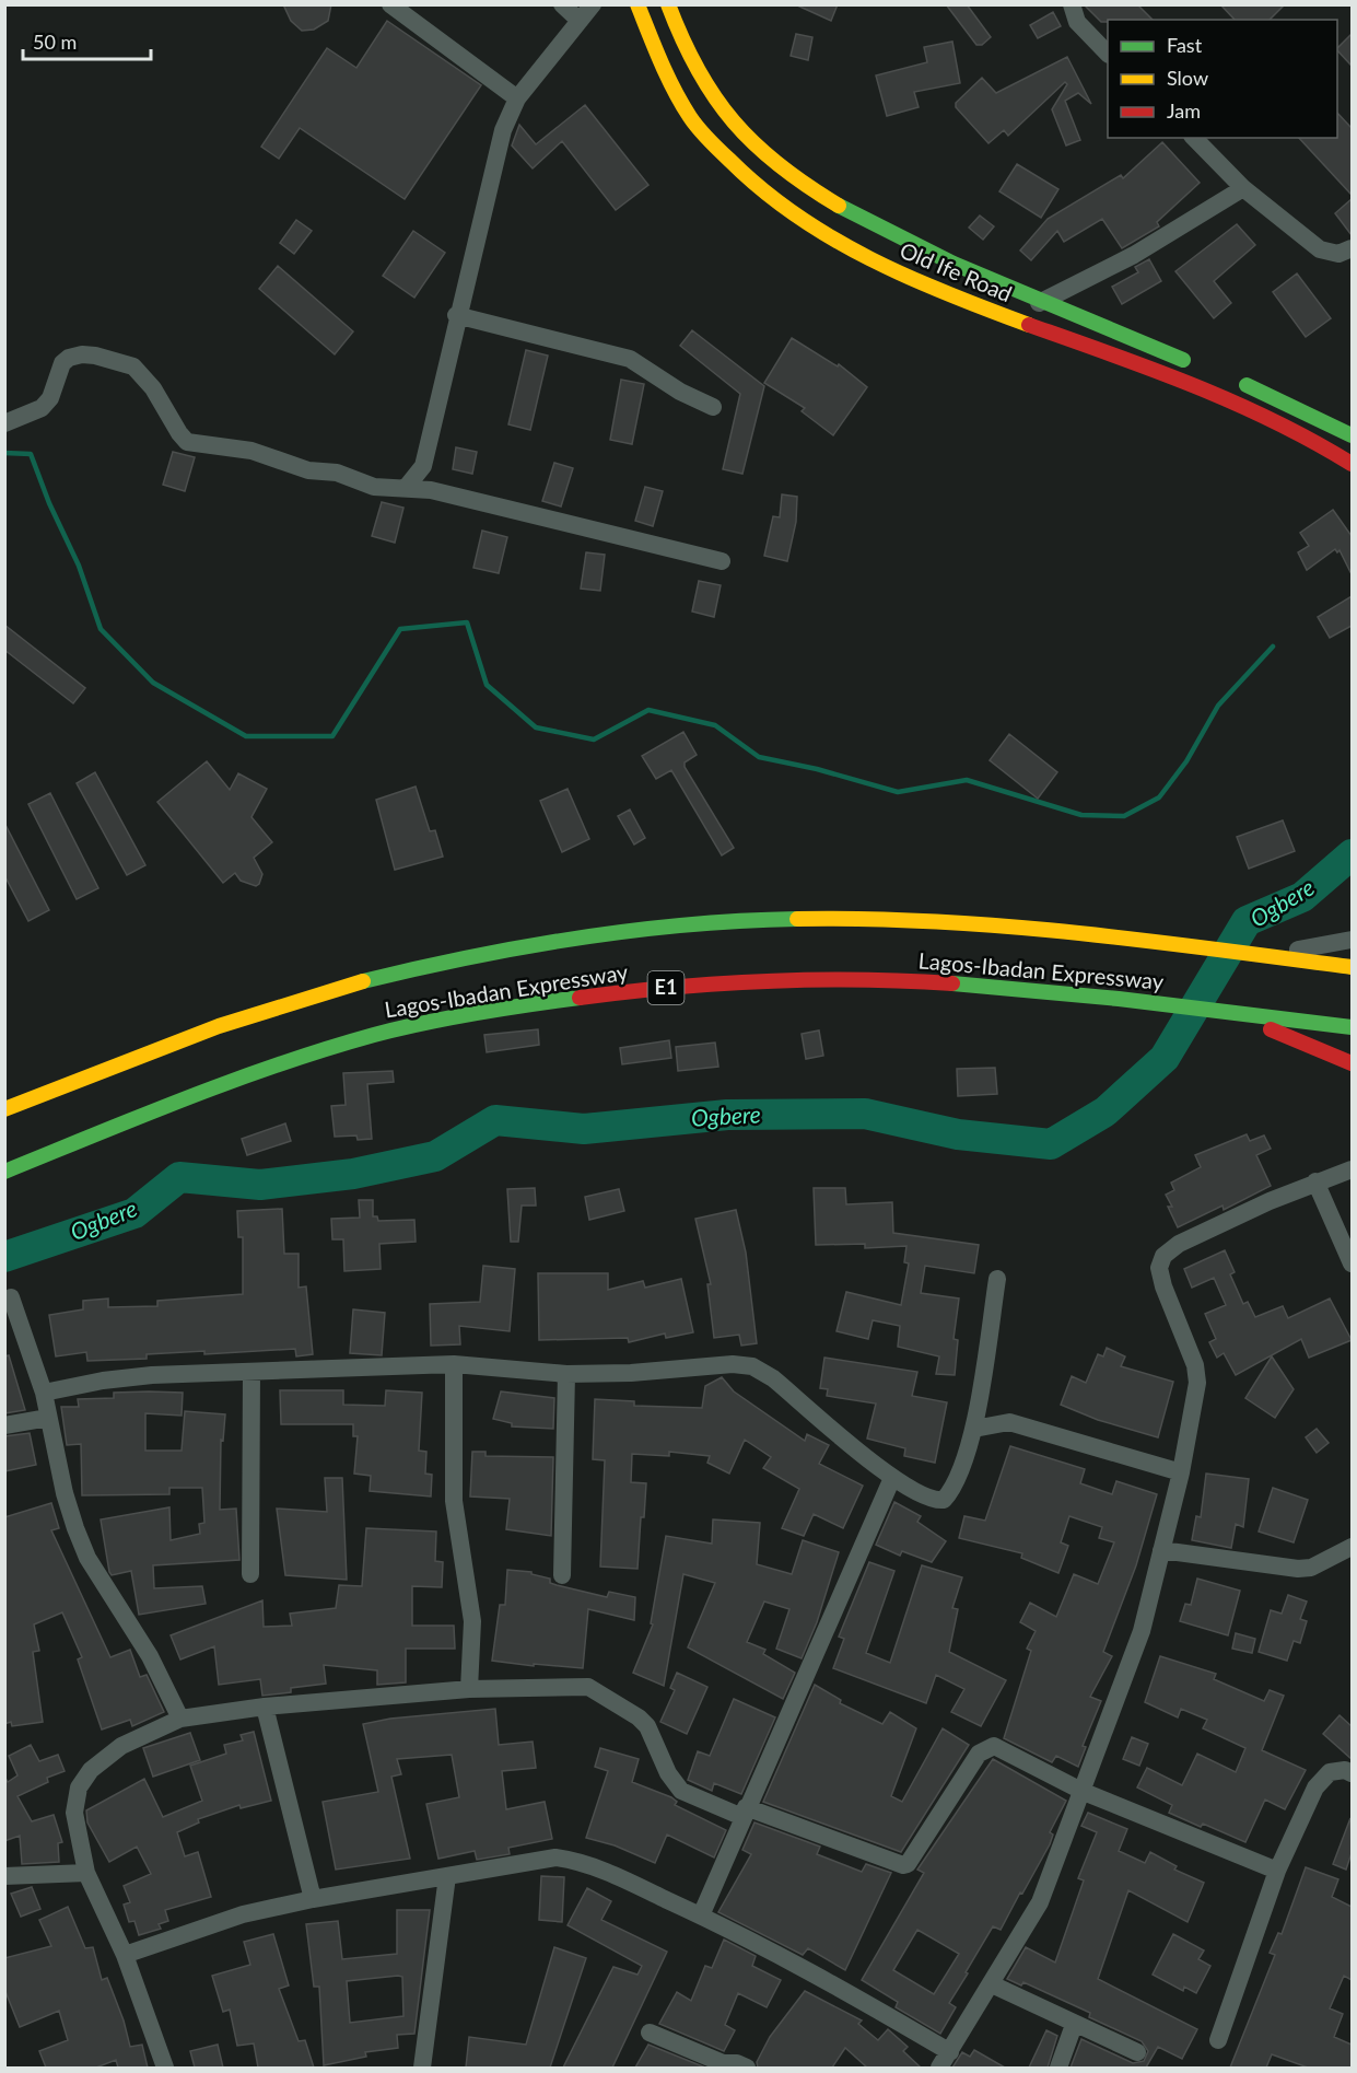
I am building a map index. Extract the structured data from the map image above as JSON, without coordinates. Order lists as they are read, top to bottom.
{
  "streets": {
    "main road": ["Old Ife Road", "Lagos-Ibadan Expressway", "E1"]
  },
  "water": ["Ogbere"],
  "legend": ["Fast", "Slow", "Jam"],
  "scale_bar": "50 m"
}
